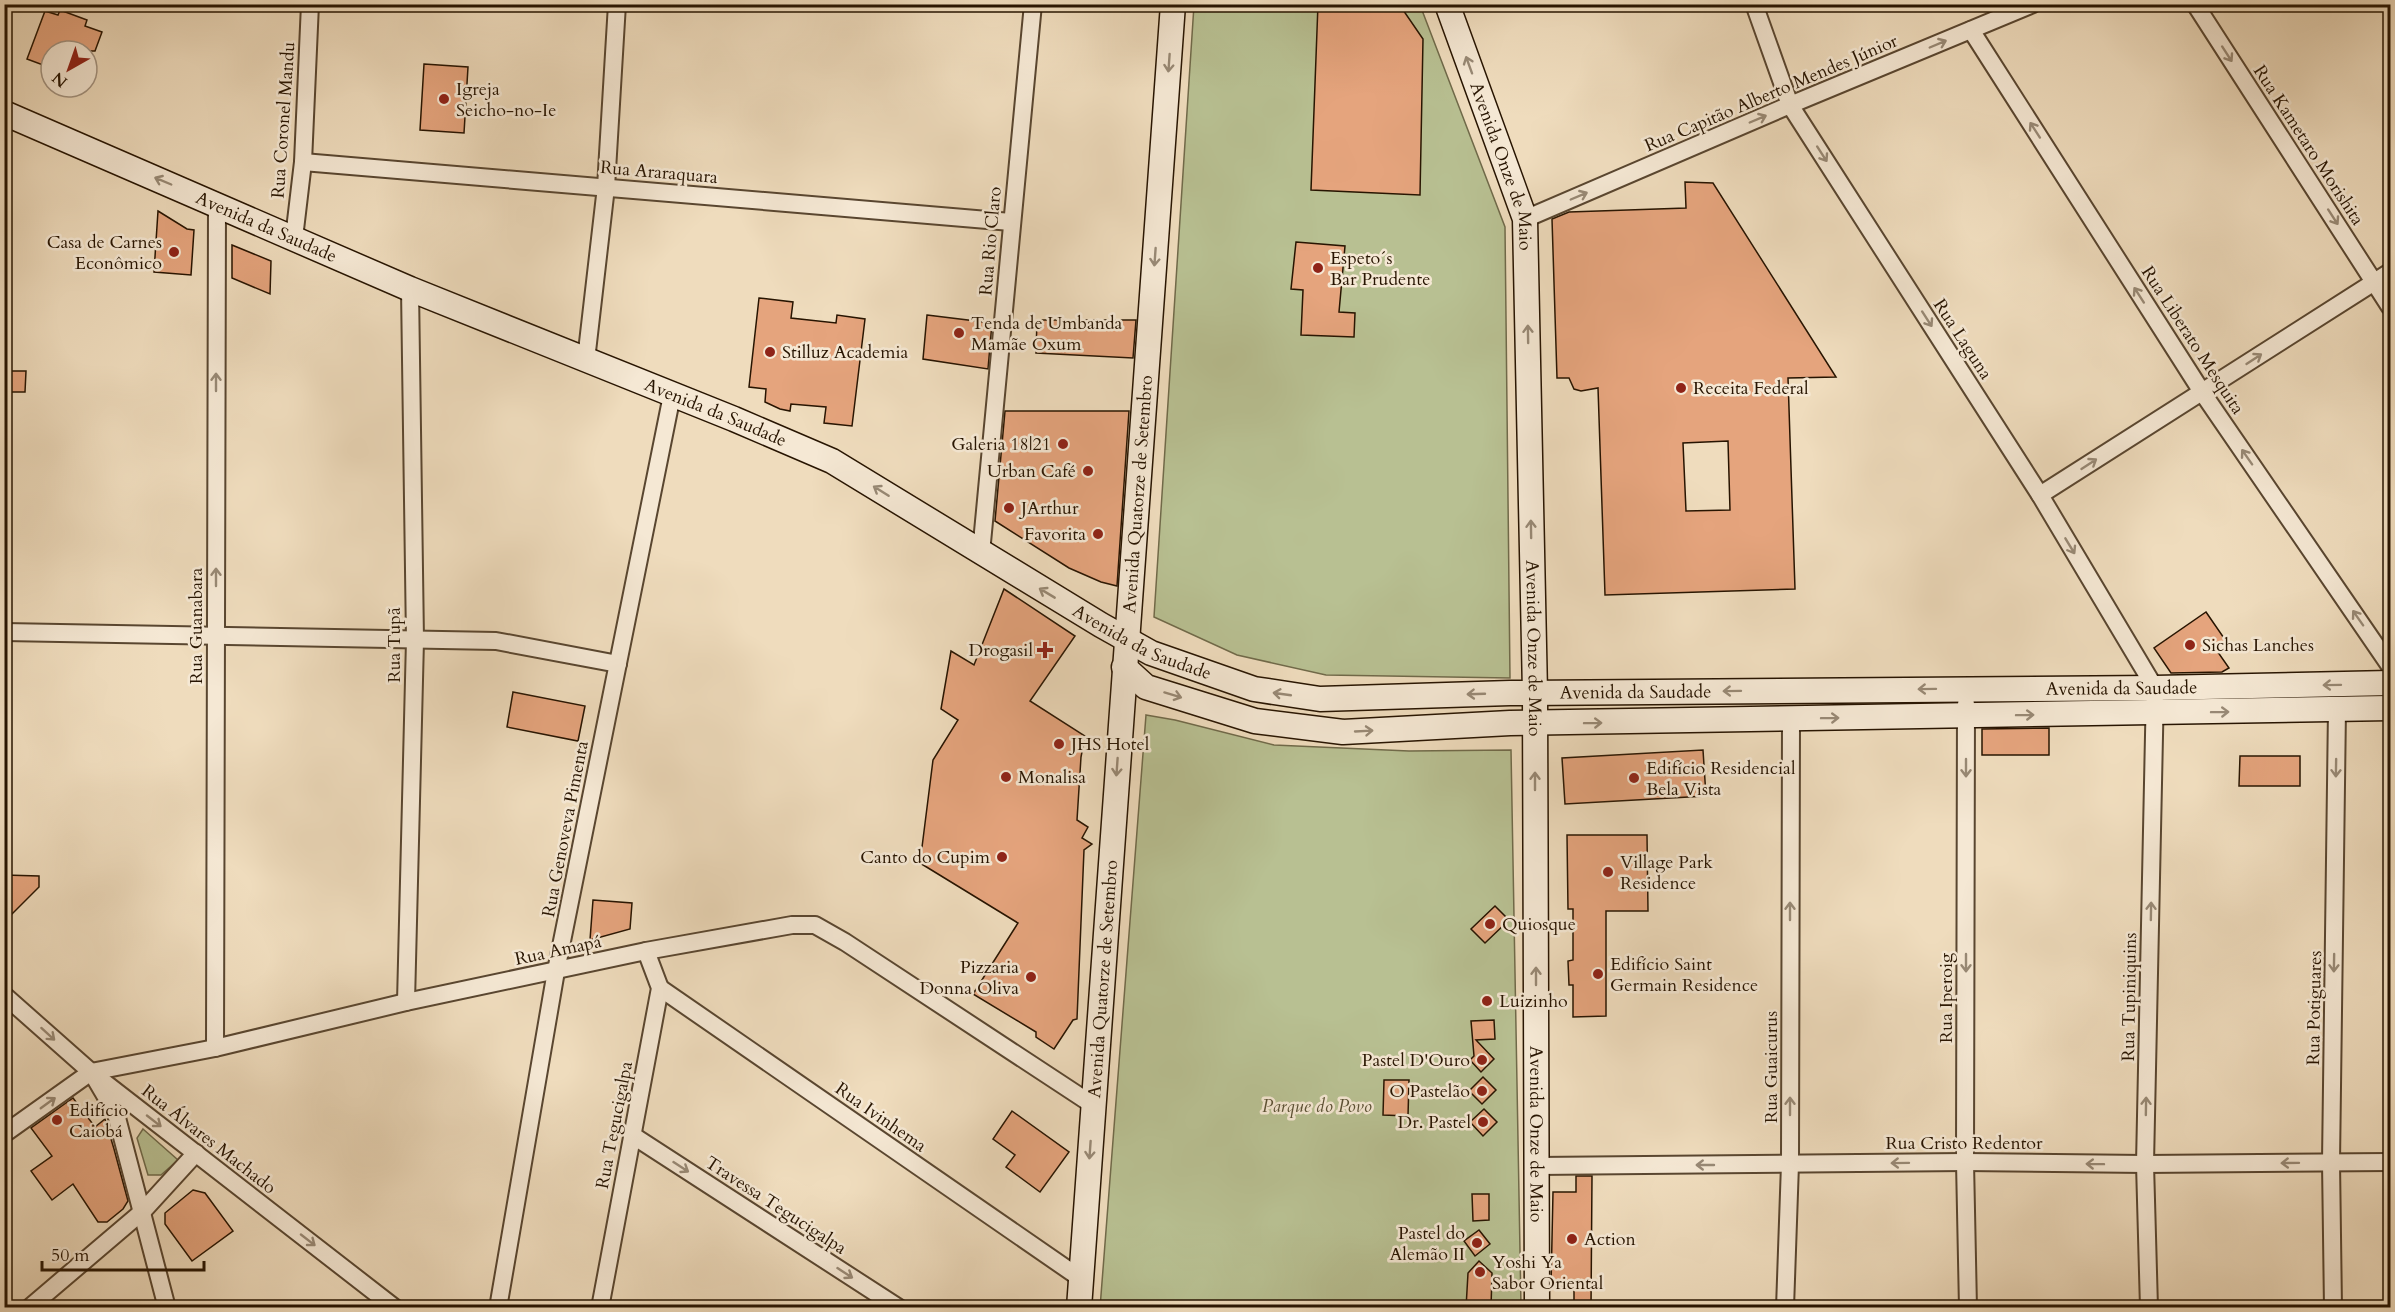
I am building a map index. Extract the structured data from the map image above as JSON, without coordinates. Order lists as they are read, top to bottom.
{
  "streets": {
    "street": [
      "Rua Capitão Alberto Mendes Júnior",
      "Rua Coronel Mandu",
      "Rua Kametaro Morishita",
      "Avenida Onze de Maio",
      "Rua Araraquara",
      "Avenida da Saudade",
      "Rua Rio Claro",
      "Rua Laguna",
      "Rua Liberato Mesquita",
      "Avenida Quatorze de Setembro",
      "Rua Guanabara",
      "Rua Tupã",
      "Rua Genoveva Pimenta",
      "Rua Amapá",
      "Rua Tupiniquins",
      "Rua Iperoig",
      "Rua Potiguares",
      "Rua Guaicurus",
      "Rua Ivinhema",
      "Rua Tegucigalpa",
      "Rua Álvares Machado",
      "Rua Cristo Redentor",
      "Travessa Tegucigalpa"
    ]
  },
  "crossings": [
    ["Rua Capitão Alberto Mendes Júnior", "Avenida Onze de Maio"],
    ["Rua Capitão Alberto Mendes Júnior", "Rua Laguna"],
    ["Rua Capitão Alberto Mendes Júnior", "Rua Liberato Mesquita"],
    ["Rua Coronel Mandu", "Rua Araraquara"],
    ["Rua Coronel Mandu", "Avenida da Saudade"],
    ["Avenida Onze de Maio", "Avenida da Saudade"],
    ["Avenida Onze de Maio", "Rua Cristo Redentor"],
    ["Rua Araraquara", "Rua Rio Claro"],
    ["Avenida da Saudade", "Rua Rio Claro"],
    ["Avenida da Saudade", "Rua Laguna"],
    ["Avenida da Saudade", "Avenida Quatorze de Setembro"],
    ["Avenida da Saudade", "Rua Guanabara"],
    ["Avenida da Saudade", "Rua Tupã"],
    ["Avenida da Saudade", "Rua Genoveva Pimenta"],
    ["Avenida da Saudade", "Rua Tupiniquins"],
    ["Avenida da Saudade", "Rua Iperoig"],
    ["Avenida da Saudade", "Rua Potiguares"],
    ["Avenida da Saudade", "Rua Guaicurus"],
    ["Rua Laguna", "Rua Tupiniquins"],
    ["Avenida Quatorze de Setembro", "Rua Amapá"],
    ["Avenida Quatorze de Setembro", "Rua Ivinhema"],
    ["Rua Guanabara", "Rua Amapá"],
    ["Rua Tupã", "Rua Amapá"],
    ["Rua Genoveva Pimenta", "Rua Amapá"],
    ["Rua Amapá", "Rua Álvares Machado"],
    ["Rua Tupiniquins", "Rua Cristo Redentor"],
    ["Rua Iperoig", "Rua Cristo Redentor"],
    ["Rua Potiguares", "Rua Cristo Redentor"],
    ["Rua Guaicurus", "Rua Cristo Redentor"],
    ["Rua Ivinhema", "Rua Tegucigalpa"],
    ["Rua Tegucigalpa", "Travessa Tegucigalpa"]
  ],
  "one_way": [
    "Rua Capitão Alberto Mendes Júnior",
    "Rua Kametaro Morishita",
    "Avenida Onze de Maio",
    "Rua Laguna",
    "Rua Liberato Mesquita",
    "Avenida Quatorze de Setembro",
    "Rua Guanabara",
    "Rua Tupiniquins",
    "Rua Iperoig",
    "Rua Potiguares",
    "Rua Guaicurus",
    "Rua Álvares Machado",
    "Rua Cristo Redentor",
    "Travessa Tegucigalpa"
  ],
  "parks": ["Parque do Povo"],
  "places": {
    "other": [
      "Igreja Seicho-no-Ie",
      "Casa de Carnes Econômico",
      "Espeto´s Bar Prudente",
      "Tenda de Umbanda Mamãe Oxum",
      "Stilluz Academia",
      "Receita Federal",
      "Galeria 18|21",
      "Urban Café",
      "JArthur",
      "Favorita",
      "Sichas Lanches",
      "JHS Hotel",
      "Monalisa",
      "Edifício Residencial Bela Vista",
      "Canto do Cupim",
      "Village Park Residence",
      "Quiosque",
      "Edifício Saint Germain Residence",
      "Pizzaria Donna Oliva",
      "Luizinho",
      "Pastel D'Ouro",
      "O Pastelão",
      "Edifício Caiobá",
      "Dr. Pastel",
      "Action",
      "Pastel do Alemão II",
      "Yoshi Ya Sabor Oriental"
    ],
    "health": ["Drogasil"]
  },
  "scale_bar": "50 m",
  "north": "bottom left"
}
